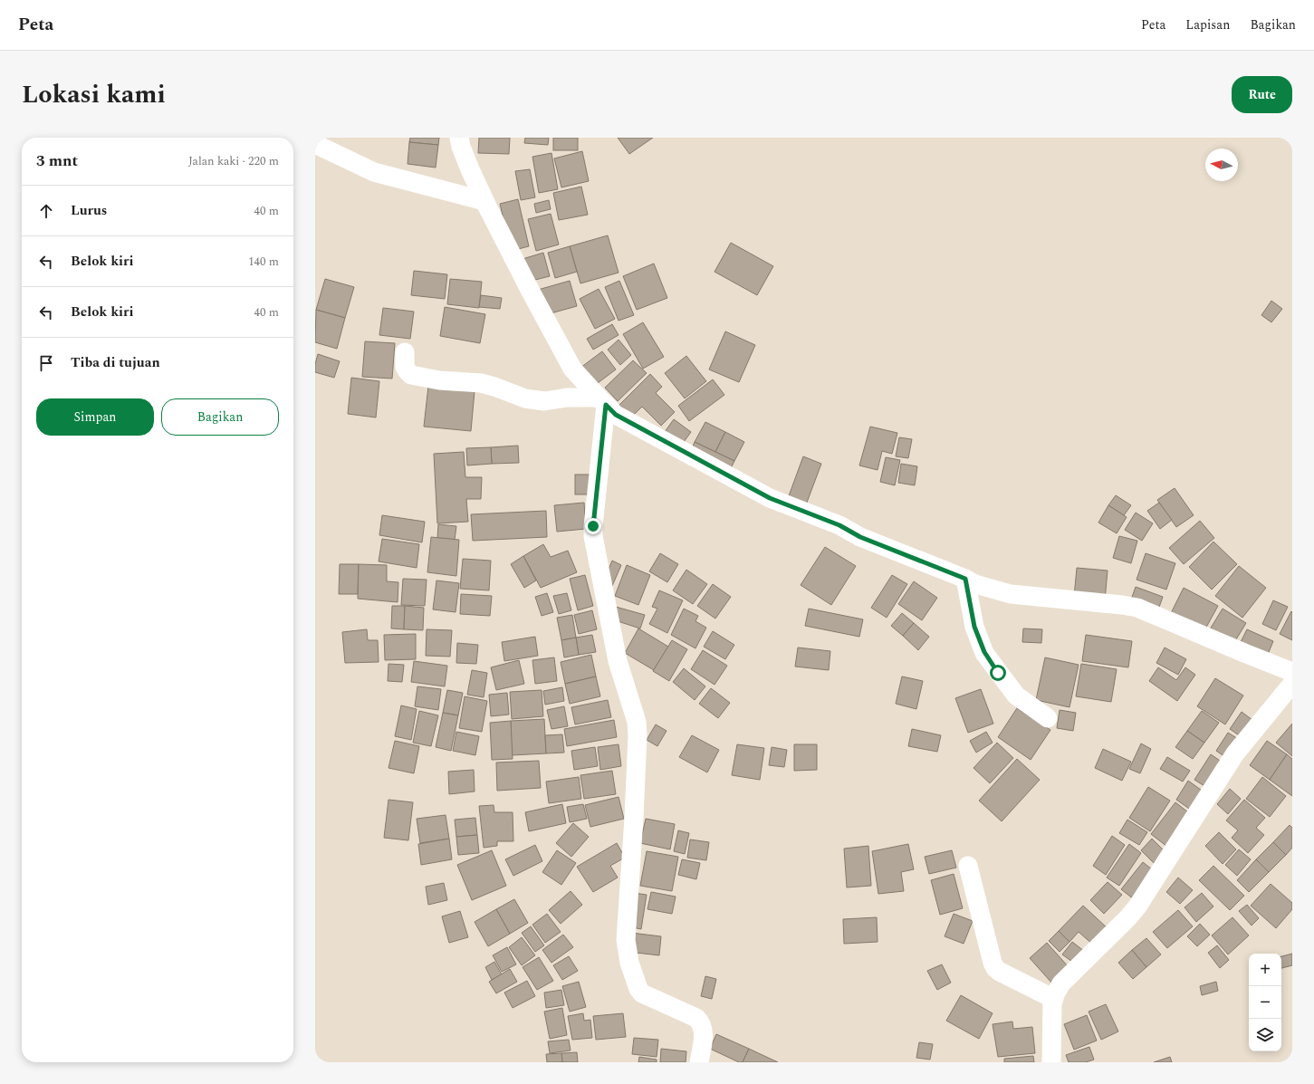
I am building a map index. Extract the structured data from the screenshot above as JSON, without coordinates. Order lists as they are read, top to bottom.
{
  "north": "left",
  "page": {
    "header": "Peta",
    "nav": ["Peta", "Lapisan", "Bagikan"],
    "title": "Lokasi kami",
    "buttons": [
      "Rute",
      ["Simpan", "Bagikan"]
    ],
    "heading": ["3 mnt", "Jalan kaki · 220 m"],
    "list": [
      ["Lurus", "40 m"],
      ["Belok kiri", "140 m"],
      ["Belok kiri", "40 m"],
      "Tiba di tujuan"
    ],
    "map_buttons": ["+", "−"]
  }
}
